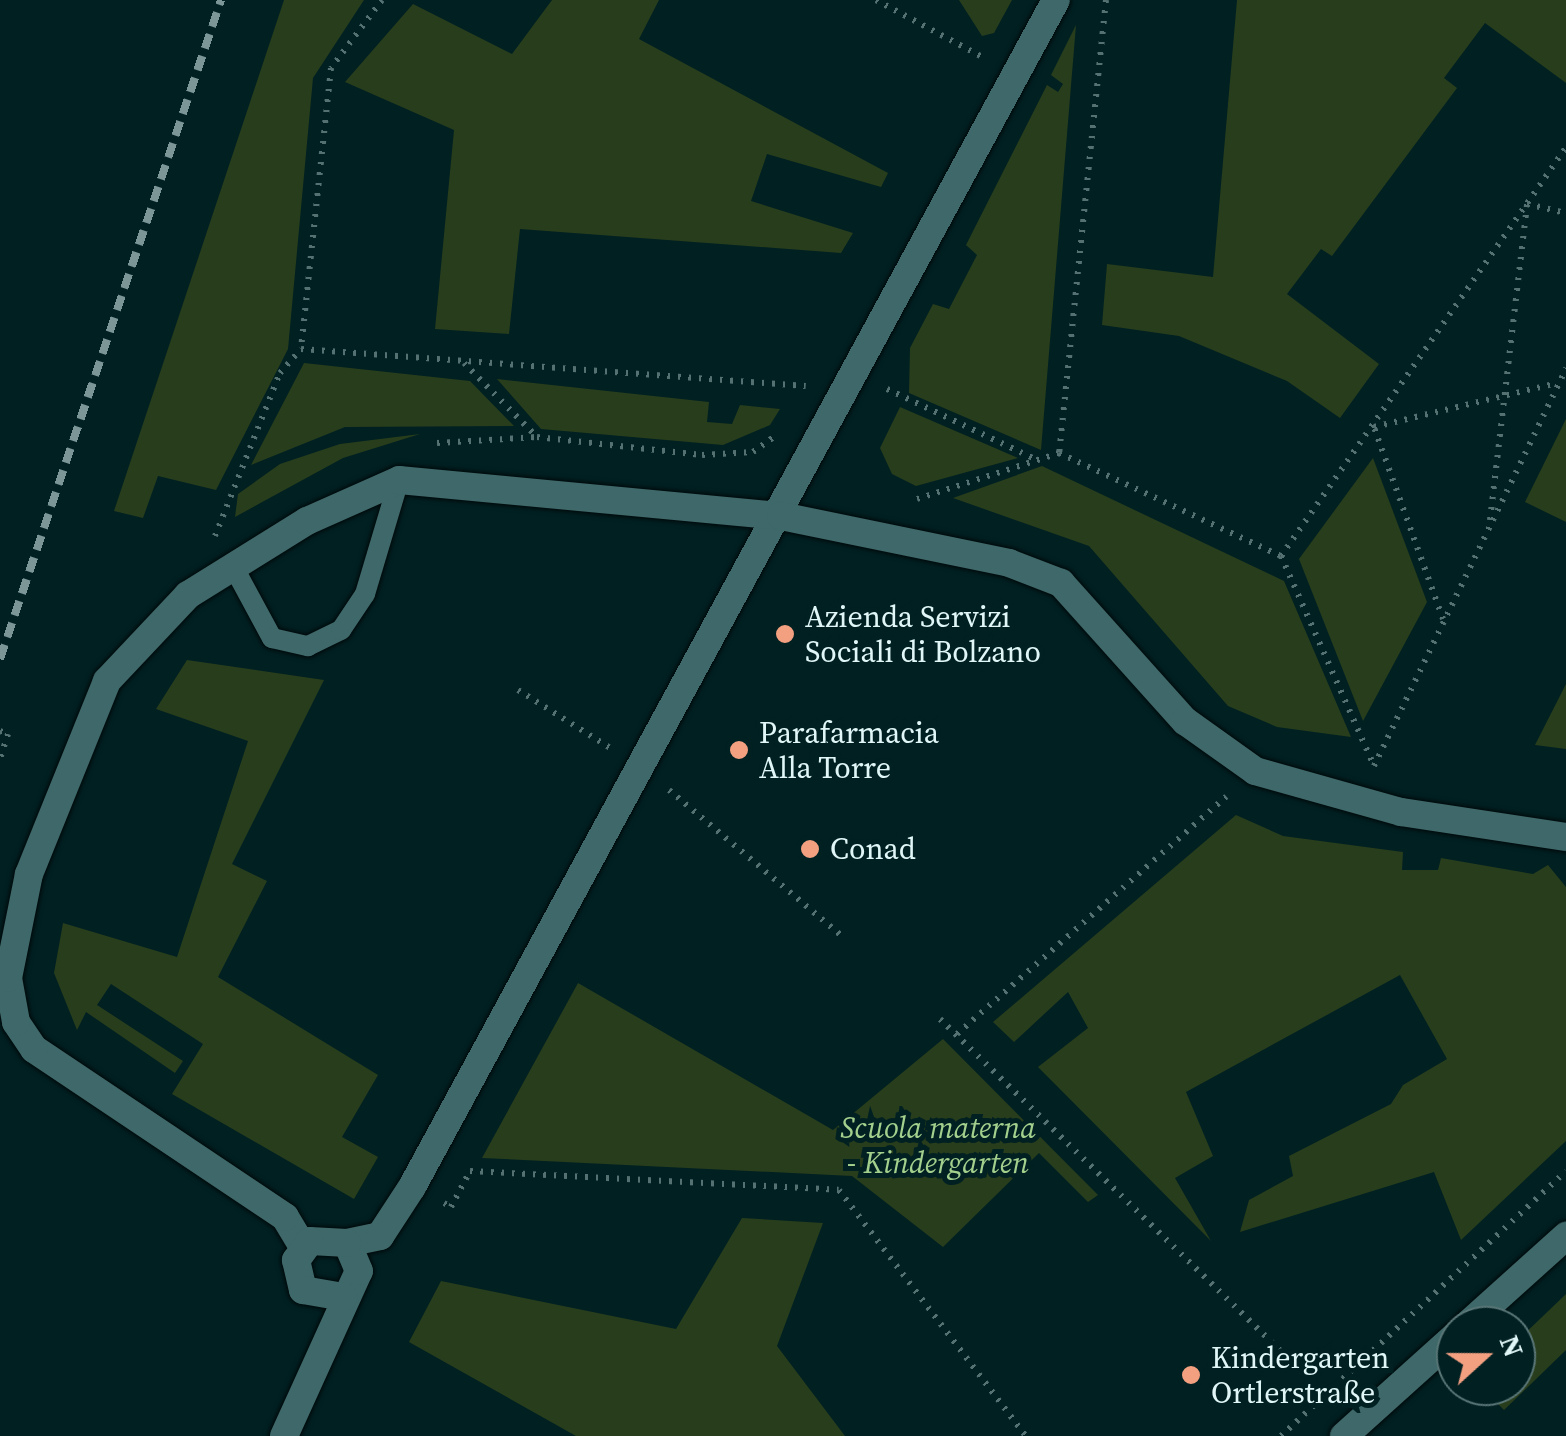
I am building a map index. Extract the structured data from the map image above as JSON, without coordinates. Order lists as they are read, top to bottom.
{
  "parks": ["Scuola materna - Kindergarten"],
  "places": [
    "Azienda Servizi Sociali di Bolzano",
    "Parafarmacia Alla Torre",
    "Conad",
    "Kindergarten Ortlerstraße"
  ],
  "north": "right"
}
